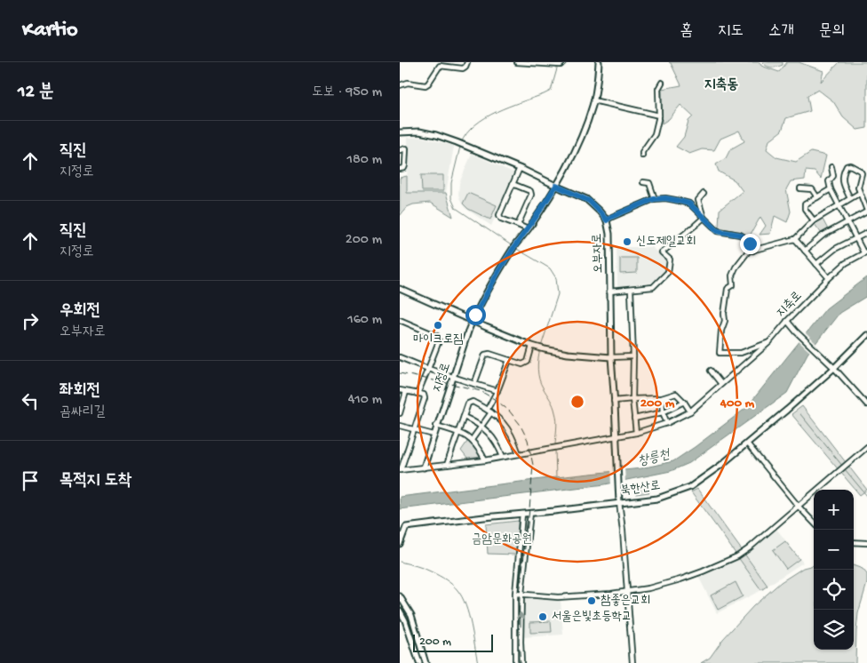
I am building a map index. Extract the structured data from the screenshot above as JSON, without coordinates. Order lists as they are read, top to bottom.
{
  "streets": {
    "main road": ["오부자로", "지정로", "북한산로"],
    "street": ["지축로"]
  },
  "crossings": [
    ["오부자로", "북한산로"]
  ],
  "districts": ["지축동"],
  "water": ["창릉천"],
  "parks": ["금암문화공원"],
  "places": [
    "신도제일교회",
    "마이크로짐",
    "참좋은교회",
    "서울은빛초등학교"
  ],
  "scale_bar": "200 m",
  "page": {
    "header": "Kartio",
    "nav": [
      "홈",
      "지도",
      "소개",
      "문의"
    ],
    "heading": ["12 분", "도보 · 950 m"],
    "list": [
      ["직진", "지정로", "180 m"],
      ["직진", "지정로", "200 m"],
      ["우회전", "오부자로", "160 m"],
      ["좌회전", "곰싸리길", "410 m"],
      "목적지 도착"
    ],
    "map_buttons": ["+", "−"],
    "scale": "200 m"
  },
  "rings": ["200 m", "400 m"]
}
